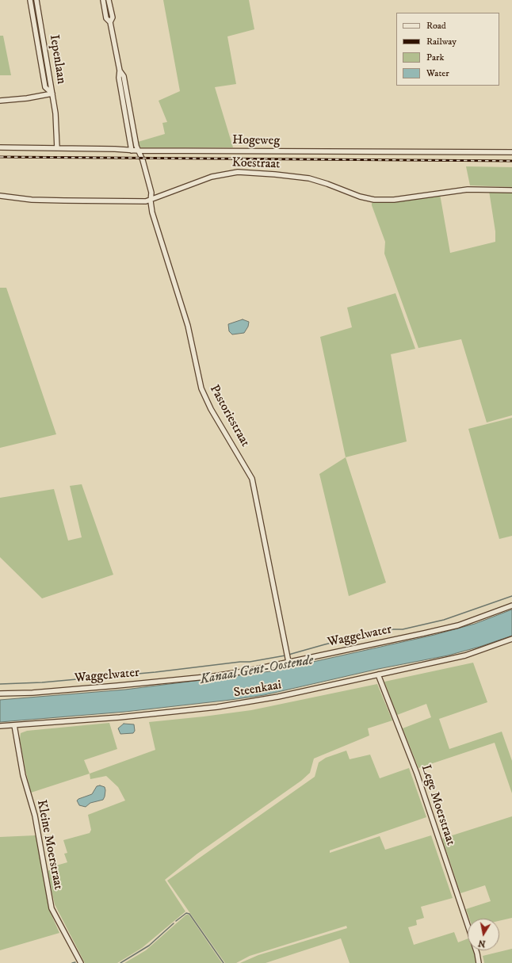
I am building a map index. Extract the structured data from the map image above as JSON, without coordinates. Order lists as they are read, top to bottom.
{
  "streets": {
    "street": [
      "Iepenlaan",
      "Hogeweg",
      "Koestraat",
      "Pastoriestraat",
      "Waggelwater",
      "Steenkaai",
      "Lege Moerstraat",
      "Kleine Moerstraat"
    ]
  },
  "crossings": [
    ["Iepenlaan", "Hogeweg"],
    ["Hogeweg", "Pastoriestraat"],
    ["Koestraat", "Pastoriestraat"],
    ["Pastoriestraat", "Waggelwater"],
    ["Steenkaai", "Lege Moerstraat"],
    ["Steenkaai", "Kleine Moerstraat"]
  ],
  "water": ["Kanaal Gent-Oostende"],
  "legend": [
    "Road",
    "Railway",
    "Park",
    "Water"
  ],
  "north": "bottom"
}
